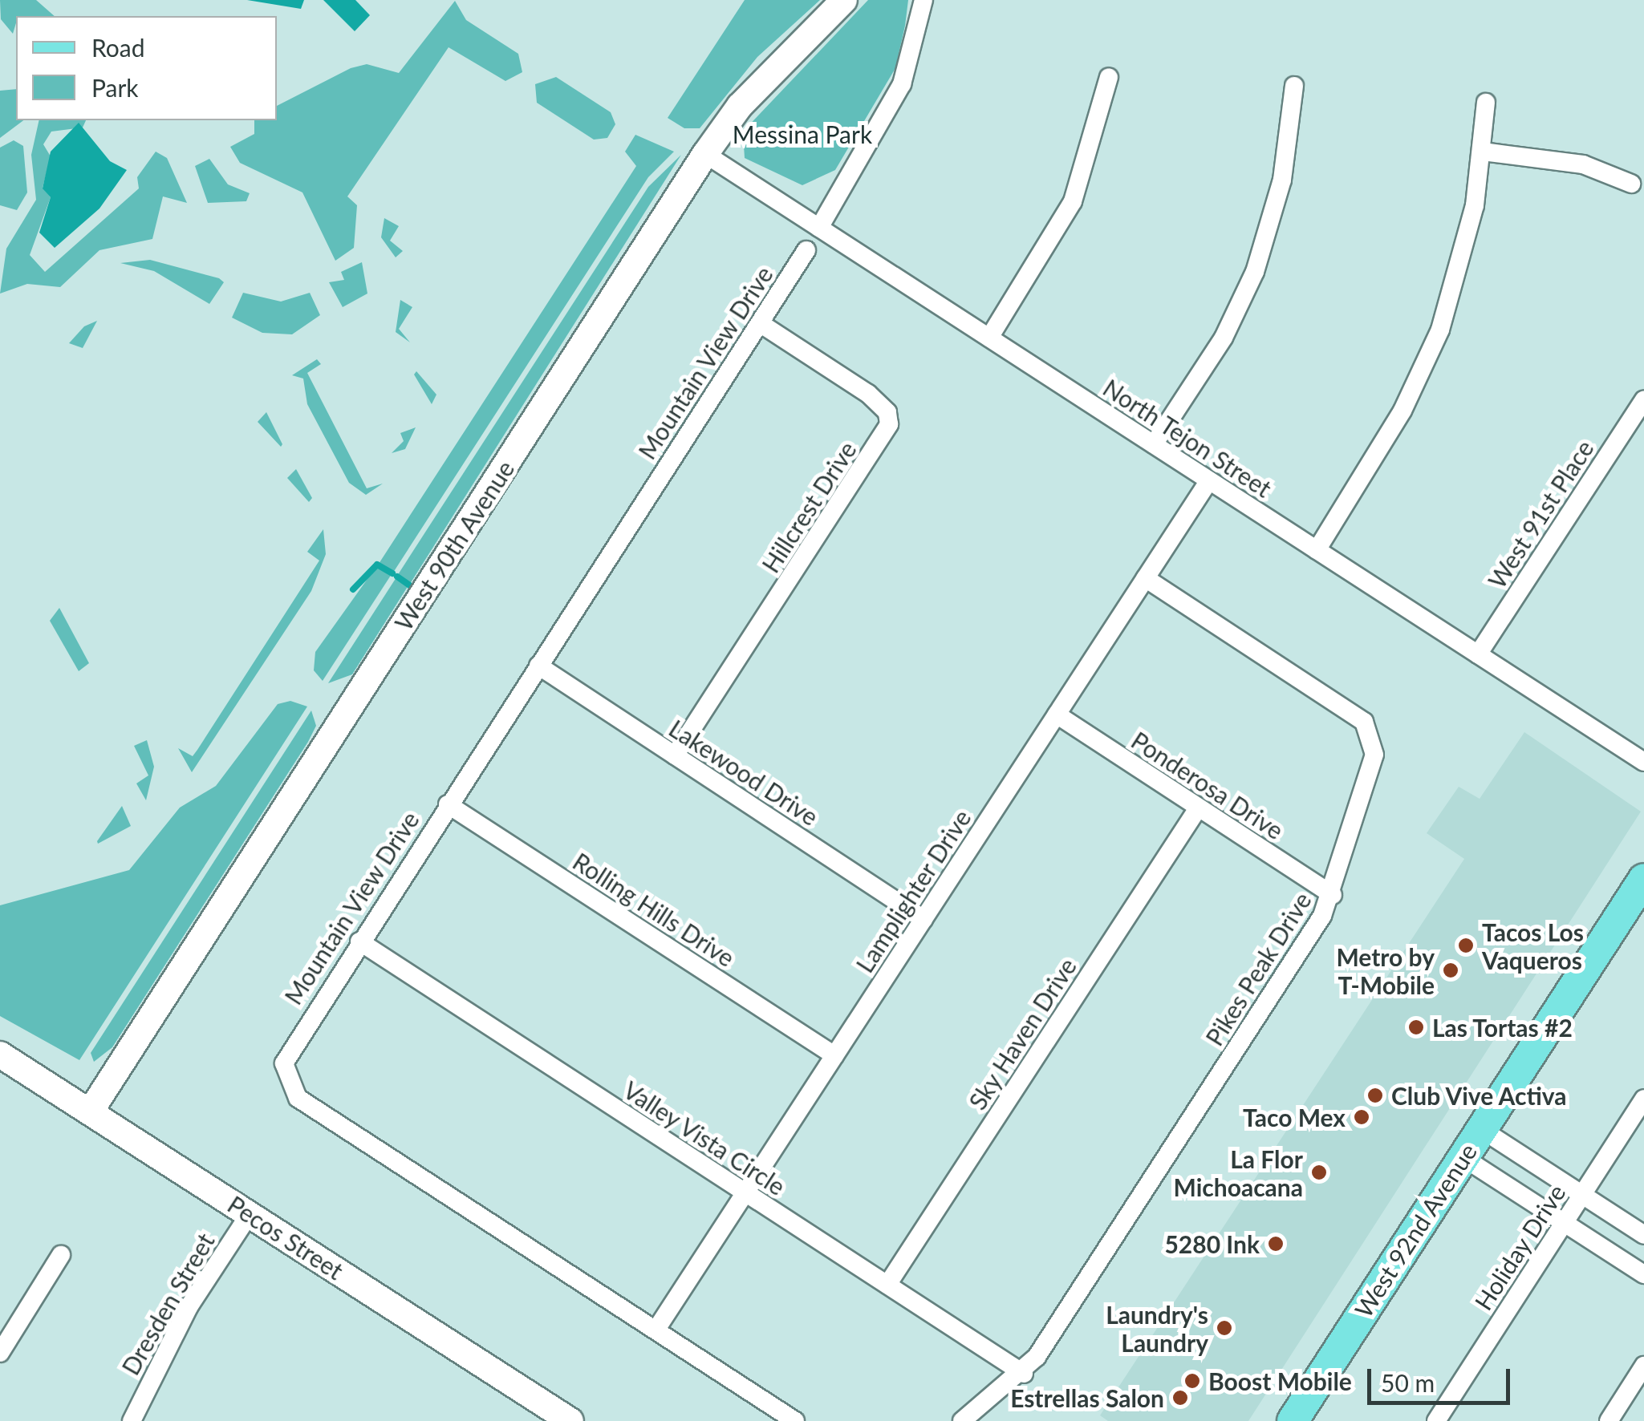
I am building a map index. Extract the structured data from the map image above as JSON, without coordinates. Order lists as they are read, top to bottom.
{
  "streets": {
    "main road": ["West 92nd Avenue"],
    "street": [
      "Mountain View Drive",
      "North Tejon Street",
      "Hillcrest Drive",
      "West 91st Place",
      "West 90th Avenue",
      "Lakewood Drive",
      "Ponderosa Drive",
      "Lamplighter Drive",
      "Rolling Hills Drive",
      "Pikes Peak Drive",
      "Sky Haven Drive",
      "Valley Vista Circle",
      "Pecos Street",
      "Holiday Drive",
      "Dresden Street"
    ]
  },
  "crossings": [
    ["Mountain View Drive", "Hillcrest Drive"],
    ["Mountain View Drive", "Lakewood Drive"],
    ["Mountain View Drive", "Lamplighter Drive"],
    ["Mountain View Drive", "Rolling Hills Drive"],
    ["Mountain View Drive", "Valley Vista Circle"],
    ["North Tejon Street", "West 91st Place"],
    ["North Tejon Street", "West 90th Avenue"],
    ["North Tejon Street", "Lamplighter Drive"],
    ["Hillcrest Drive", "Lakewood Drive"],
    ["West 90th Avenue", "Pecos Street"],
    ["Lakewood Drive", "Lamplighter Drive"],
    ["Ponderosa Drive", "Lamplighter Drive"],
    ["Ponderosa Drive", "Pikes Peak Drive"],
    ["Ponderosa Drive", "Sky Haven Drive"],
    ["Lamplighter Drive", "Rolling Hills Drive"],
    ["Lamplighter Drive", "Pikes Peak Drive"],
    ["Lamplighter Drive", "Valley Vista Circle"],
    ["Pikes Peak Drive", "Valley Vista Circle"],
    ["Sky Haven Drive", "Valley Vista Circle"],
    ["Pecos Street", "Dresden Street"]
  ],
  "parks": ["Messina Park"],
  "places": [
    "Tacos Los Vaqueros",
    "Metro by T-Mobile",
    "Las Tortas #2",
    "Club Vive Activa",
    "Taco Mex",
    "La Flor Michoacana",
    "5280 Ink",
    "Laundry's Laundry",
    "Boost Mobile",
    "Estrellas Salon"
  ],
  "legend": ["Road", "Park"],
  "scale_bar": "50 m"
}
